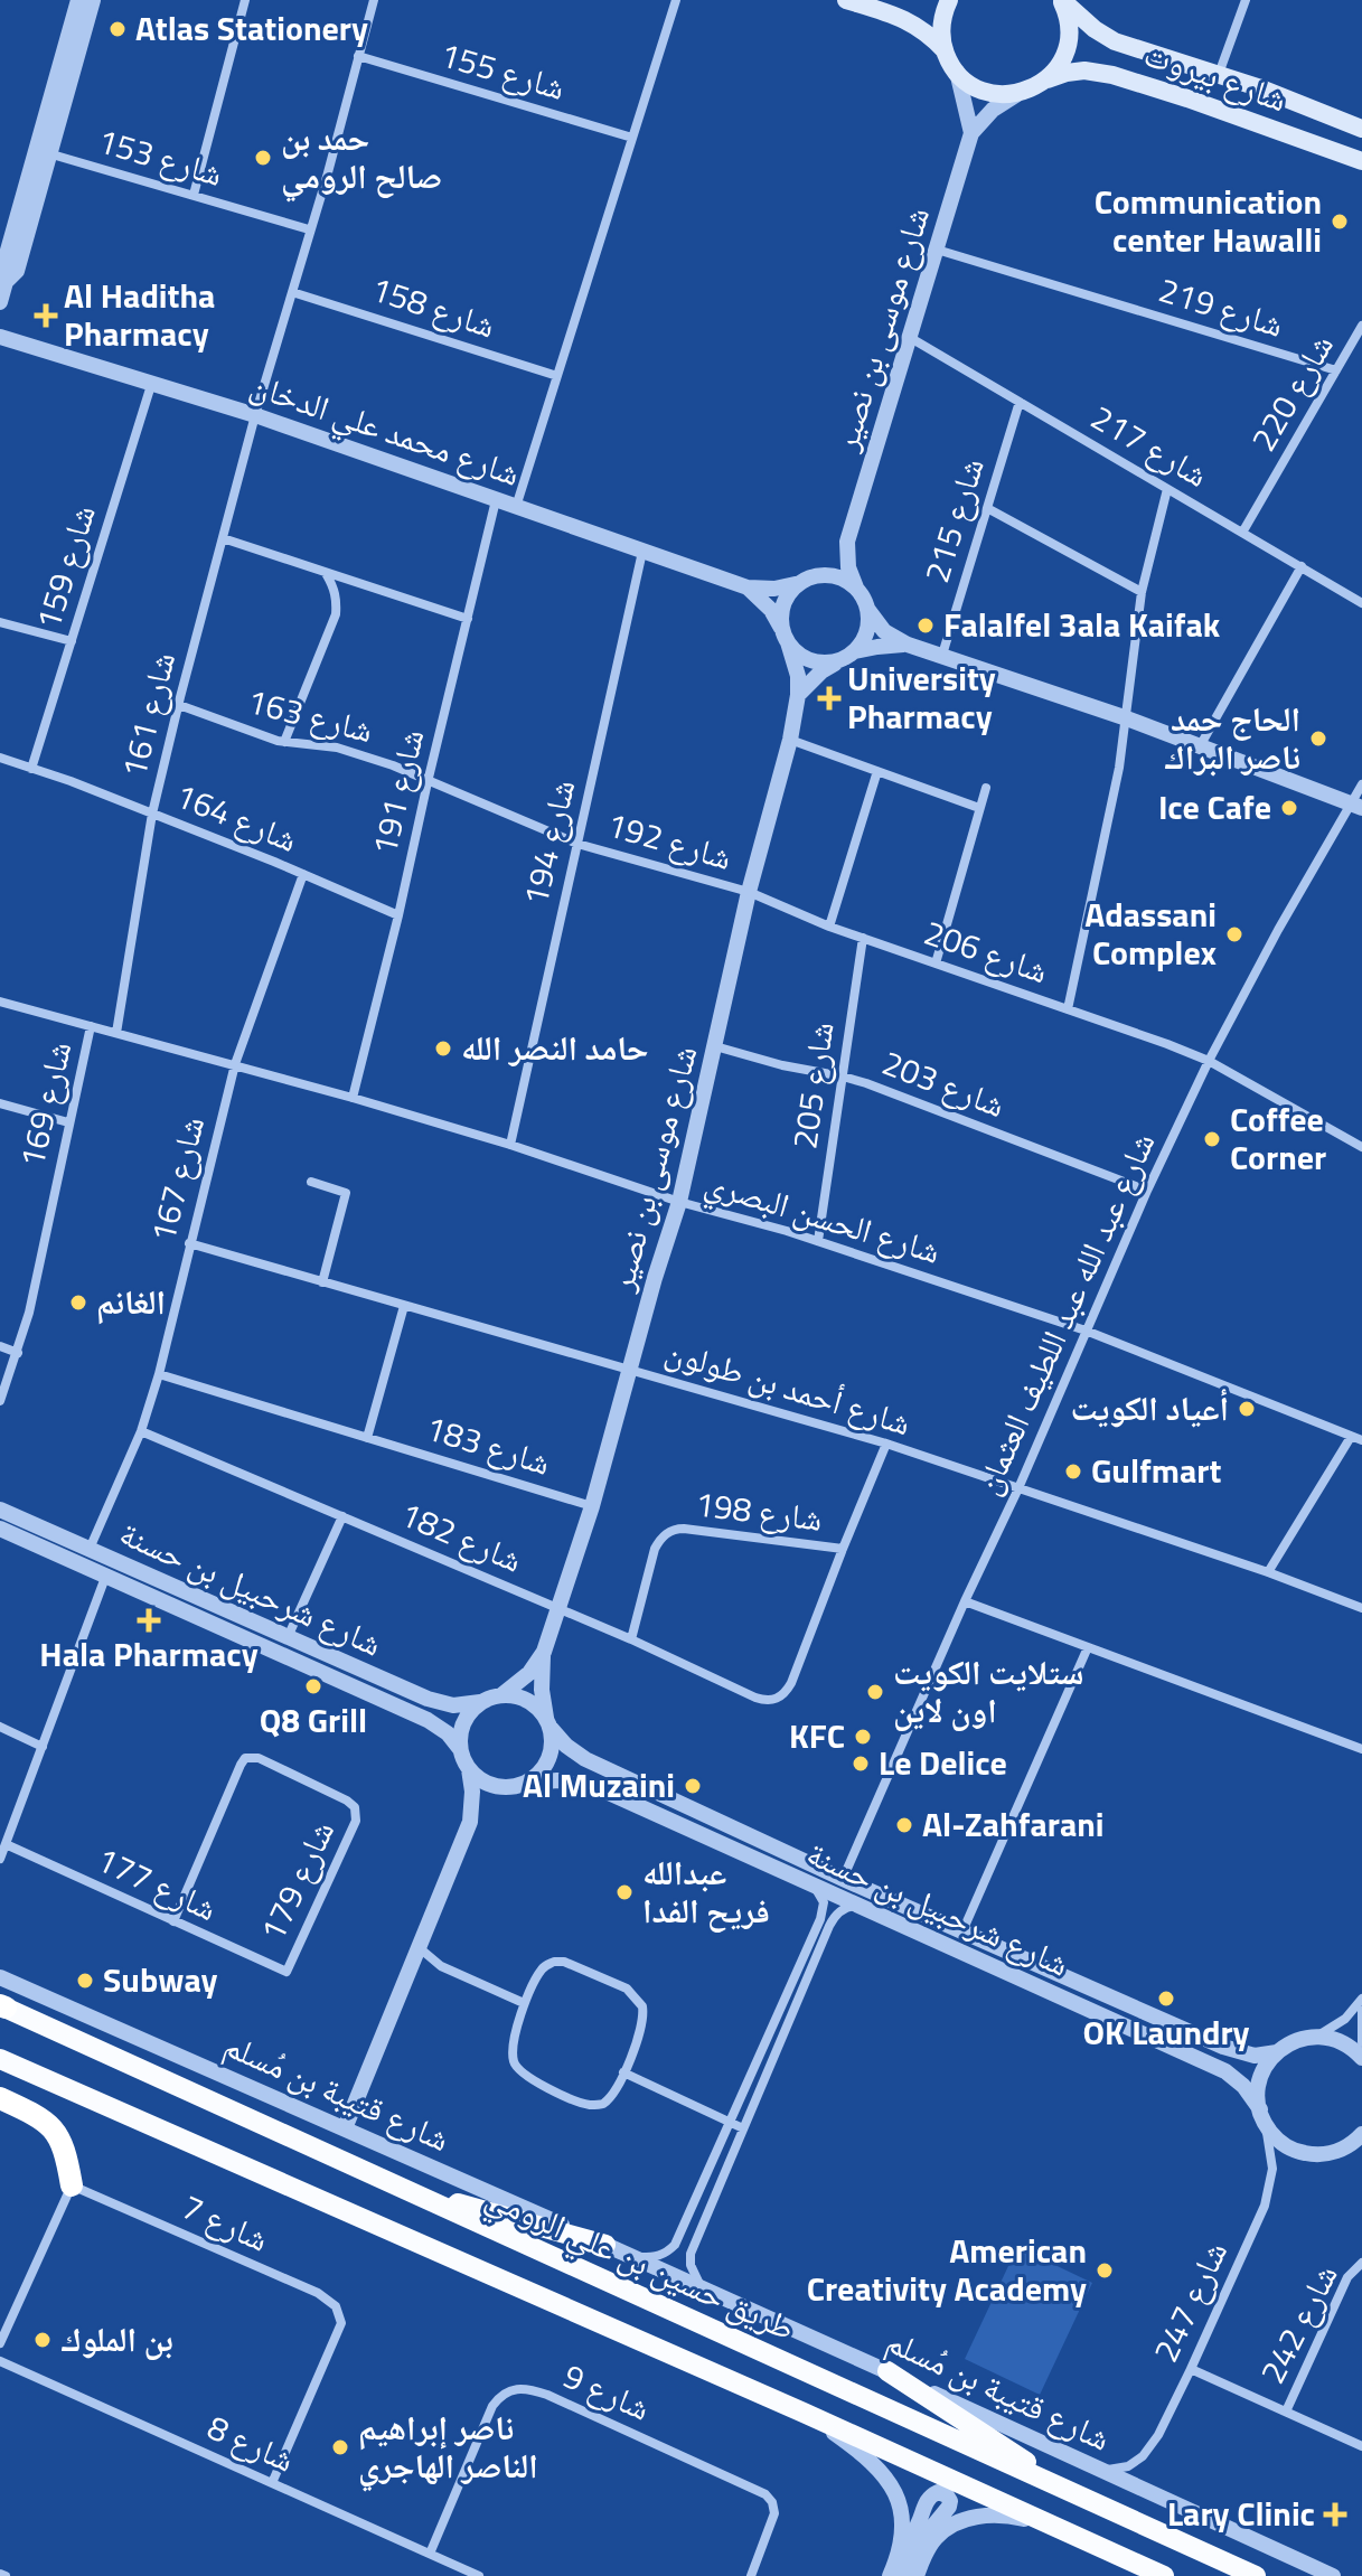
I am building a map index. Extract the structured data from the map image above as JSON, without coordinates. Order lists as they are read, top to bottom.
{
  "streets": {
    "highway": ["طريق حسين بن علي الرومي"],
    "main road": ["شارع بيروت"],
    "street": [
      "شارع 155",
      "شارع 153",
      "شارع 158",
      "شارع 219",
      "شارع موسى بن نصير",
      "شارع 220",
      "شارع محمد علي الدخان",
      "شارع 217",
      "شارع 215",
      "شارع 159",
      "شارع 161",
      "شارع 163",
      "شارع 191",
      "شارع 164",
      "شارع 192",
      "شارع 194",
      "شارع 206",
      "شارع 203",
      "شارع 205",
      "شارع 169",
      "شارع 167",
      "شارع الحسن البصري",
      "شارع عبد الله عبد اللطيف العثمان",
      "شارع أحمد بن طولون",
      "شارع 183",
      "شارع 198",
      "شارع 182",
      "شارع شرحبيل بن حسنة",
      "شارع 179",
      "شارع 177",
      "شارع قتيبة بن مُسلم",
      "شارع 7",
      "شارع 247",
      "شارع 242",
      "شارع 9",
      "شارع 8"
    ]
  },
  "crossings": [
    ["شارع 155", "شارع 161"],
    ["شارع بيروت", "شارع موسى بن نصير"],
    ["شارع 153", "شارع 161"],
    ["شارع 158", "شارع 161"],
    ["شارع 219", "شارع موسى بن نصير"],
    ["شارع 219", "شارع 220"],
    ["شارع موسى بن نصير", "شارع محمد علي الدخان"],
    ["شارع موسى بن نصير", "شارع 217"],
    ["شارع موسى بن نصير", "شارع 192"],
    ["شارع موسى بن نصير", "شارع 206"],
    ["شارع موسى بن نصير", "شارع 203"],
    ["شارع موسى بن نصير", "شارع الحسن البصري"],
    ["شارع موسى بن نصير", "شارع أحمد بن طولون"],
    ["شارع موسى بن نصير", "شارع 183"],
    ["شارع موسى بن نصير", "شارع 182"],
    ["شارع موسى بن نصير", "شارع شرحبيل بن حسنة"],
    ["شارع 220", "شارع 217"],
    ["شارع محمد علي الدخان", "شارع 159"],
    ["شارع محمد علي الدخان", "شارع 161"],
    ["شارع محمد علي الدخان", "شارع 191"],
    ["شارع محمد علي الدخان", "شارع 194"],
    ["شارع 217", "شارع 215"],
    ["شارع 159", "شارع 164"],
    ["شارع 161", "شارع 163"],
    ["شارع 161", "شارع 164"],
    ["شارع 161", "شارع الحسن البصري"],
    ["شارع 163", "شارع 191"],
    ["شارع 163", "شارع 192"],
    ["شارع 191", "شارع 164"],
    ["شارع 191", "شارع 192"],
    ["شارع 191", "شارع الحسن البصري"],
    ["شارع 164", "شارع 167"],
    ["شارع 192", "شارع 194"],
    ["شارع 192", "شارع 206"],
    ["شارع 194", "شارع الحسن البصري"],
    ["شارع 206", "شارع 205"],
    ["شارع 206", "شارع عبد الله عبد اللطيف العثمان"],
    ["شارع 203", "شارع 205"],
    ["شارع 203", "شارع عبد الله عبد اللطيف العثمان"],
    ["شارع 205", "شارع الحسن البصري"],
    ["شارع 169", "شارع الحسن البصري"],
    ["شارع 167", "شارع الحسن البصري"],
    ["شارع 167", "شارع أحمد بن طولون"],
    ["شارع 167", "شارع 183"],
    ["شارع 167", "شارع 182"],
    ["شارع 167", "شارع شرحبيل بن حسنة"],
    ["شارع الحسن البصري", "شارع عبد الله عبد اللطيف العثمان"],
    ["شارع عبد الله عبد اللطيف العثمان", "شارع أحمد بن طولون"],
    ["شارع عبد الله عبد اللطيف العثمان", "شارع شرحبيل بن حسنة"],
    ["شارع أحمد بن طولون", "شارع 198"],
    ["شارع 198", "شارع 182"],
    ["شارع شرحبيل بن حسنة", "شارع 247"],
    ["شارع 179", "شارع 177"],
    ["شارع قتيبة بن مُسلم", "شارع 247"],
    ["شارع 7", "شارع 8"],
    ["شارع 247", "شارع 242"],
    ["شارع 9", "شارع 8"]
  ],
  "places": {
    "other": [
      "Atlas Stationery",
      "حمد بن صالح الرومي",
      "Communication center Hawalli",
      "Falalfel 3ala Kaifak",
      "الحاج حمد ناصر البراك",
      "Ice Cafe",
      "Adassani Complex",
      "حامد النصر الله",
      "Coffee Corner",
      "الغانم",
      "أعياد الكويت",
      "Gulfmart",
      "Q8 Grill",
      "ستلايت الكويت اون لاين",
      "KFC",
      "Le Delice",
      "Al Muzaini",
      "Al-Zahfarani",
      "عبدالله فريح الفدا",
      "Subway",
      "OK Laundry",
      "American Creativity Academy",
      "بن الملوك",
      "ناصر إبراهيم الناصر الهاجري"
    ],
    "health": [
      "Al Haditha Pharmacy",
      "University Pharmacy",
      "Hala Pharmacy",
      "Lary Clinic"
    ]
  }
}
